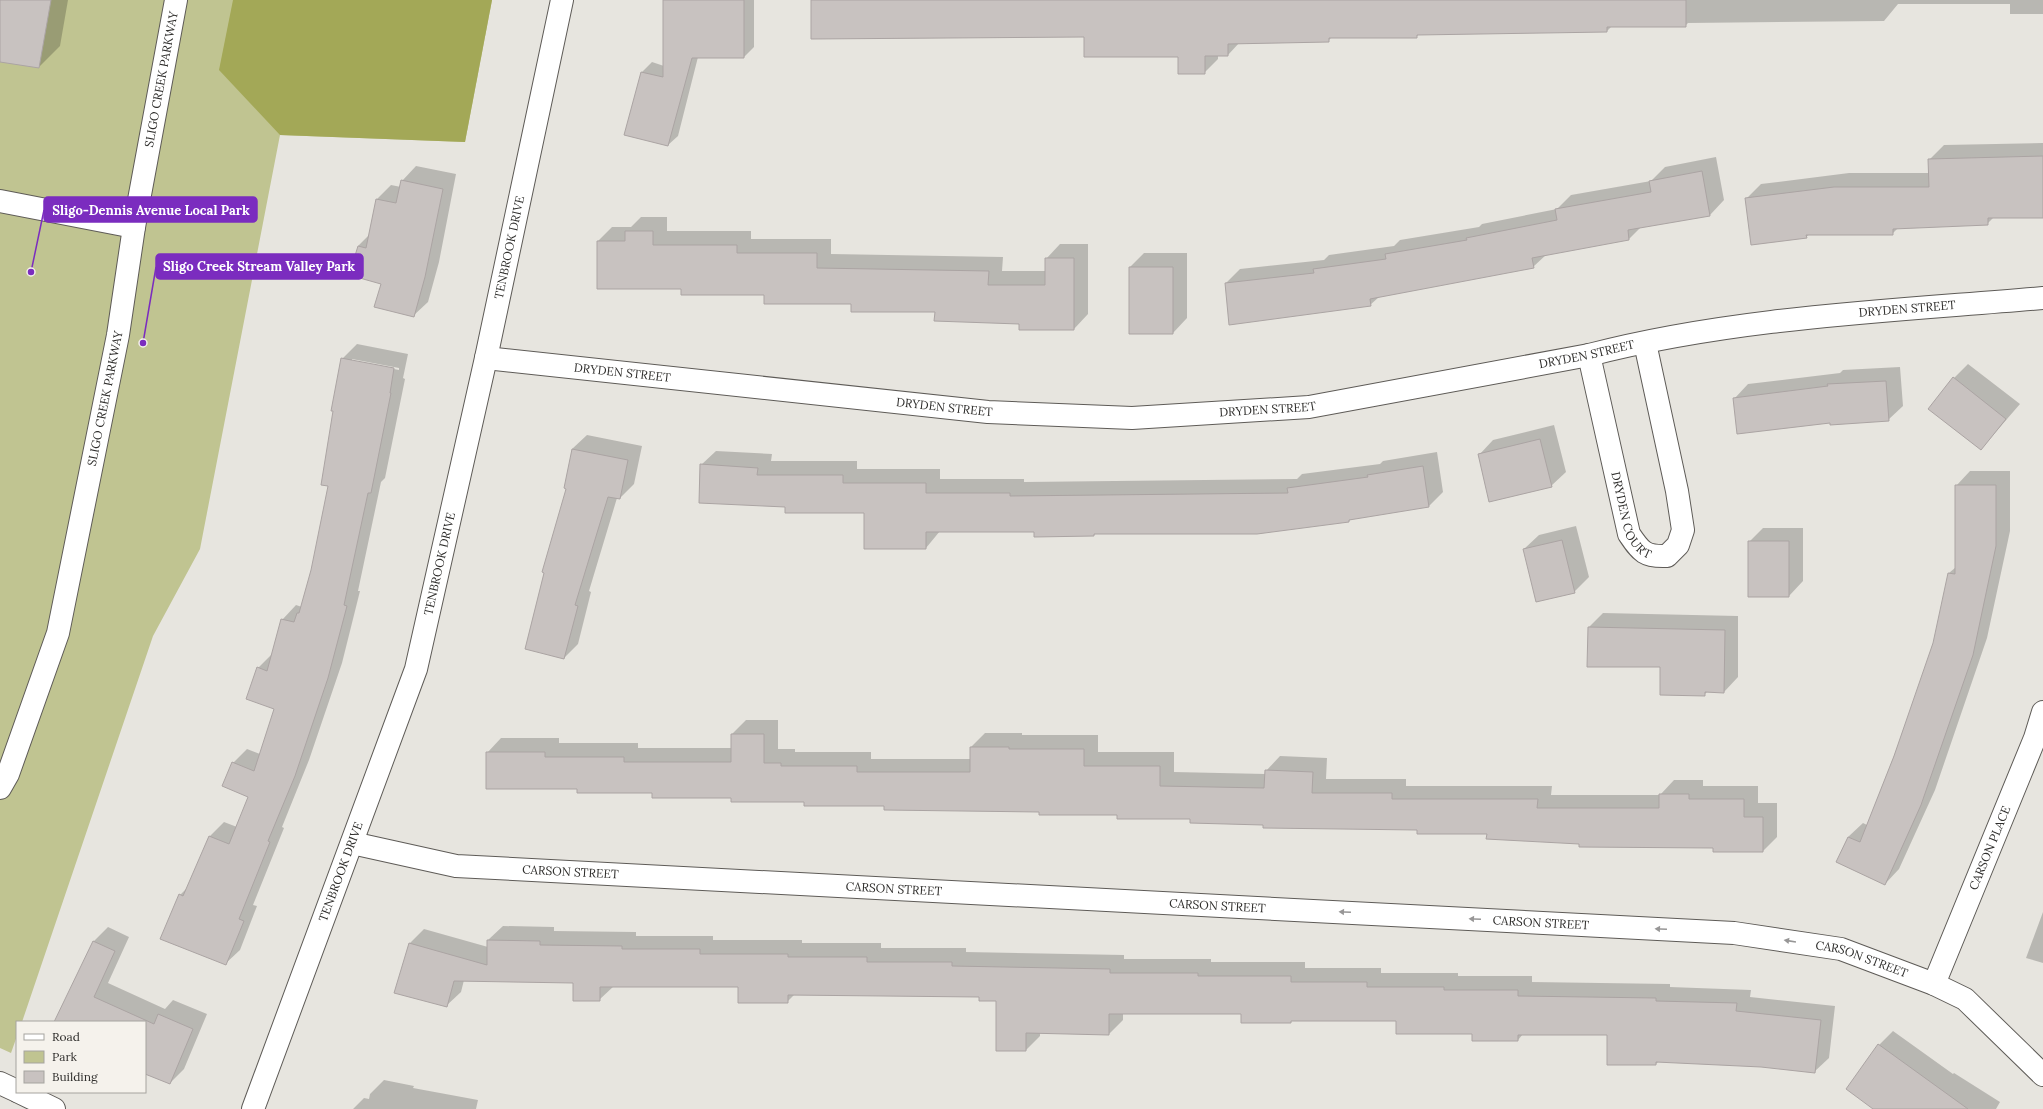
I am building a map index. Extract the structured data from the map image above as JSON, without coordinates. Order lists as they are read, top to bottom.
{
  "streets": {
    "street": [
      "SLIGO CREEK PARKWAY",
      "TENBROOK DRIVE",
      "DRYDEN STREET",
      "DRYDEN COURT",
      "CARSON PLACE",
      "CARSON STREET"
    ]
  },
  "crossings": [
    ["TENBROOK DRIVE", "DRYDEN STREET"],
    ["TENBROOK DRIVE", "CARSON STREET"],
    ["DRYDEN STREET", "DRYDEN COURT"],
    ["CARSON PLACE", "CARSON STREET"]
  ],
  "one_way": ["CARSON STREET"],
  "places": ["Sligo-Dennis Avenue Local Park", "Sligo Creek Stream Valley Park"],
  "legend": ["Road", "Park", "Building"]
}
